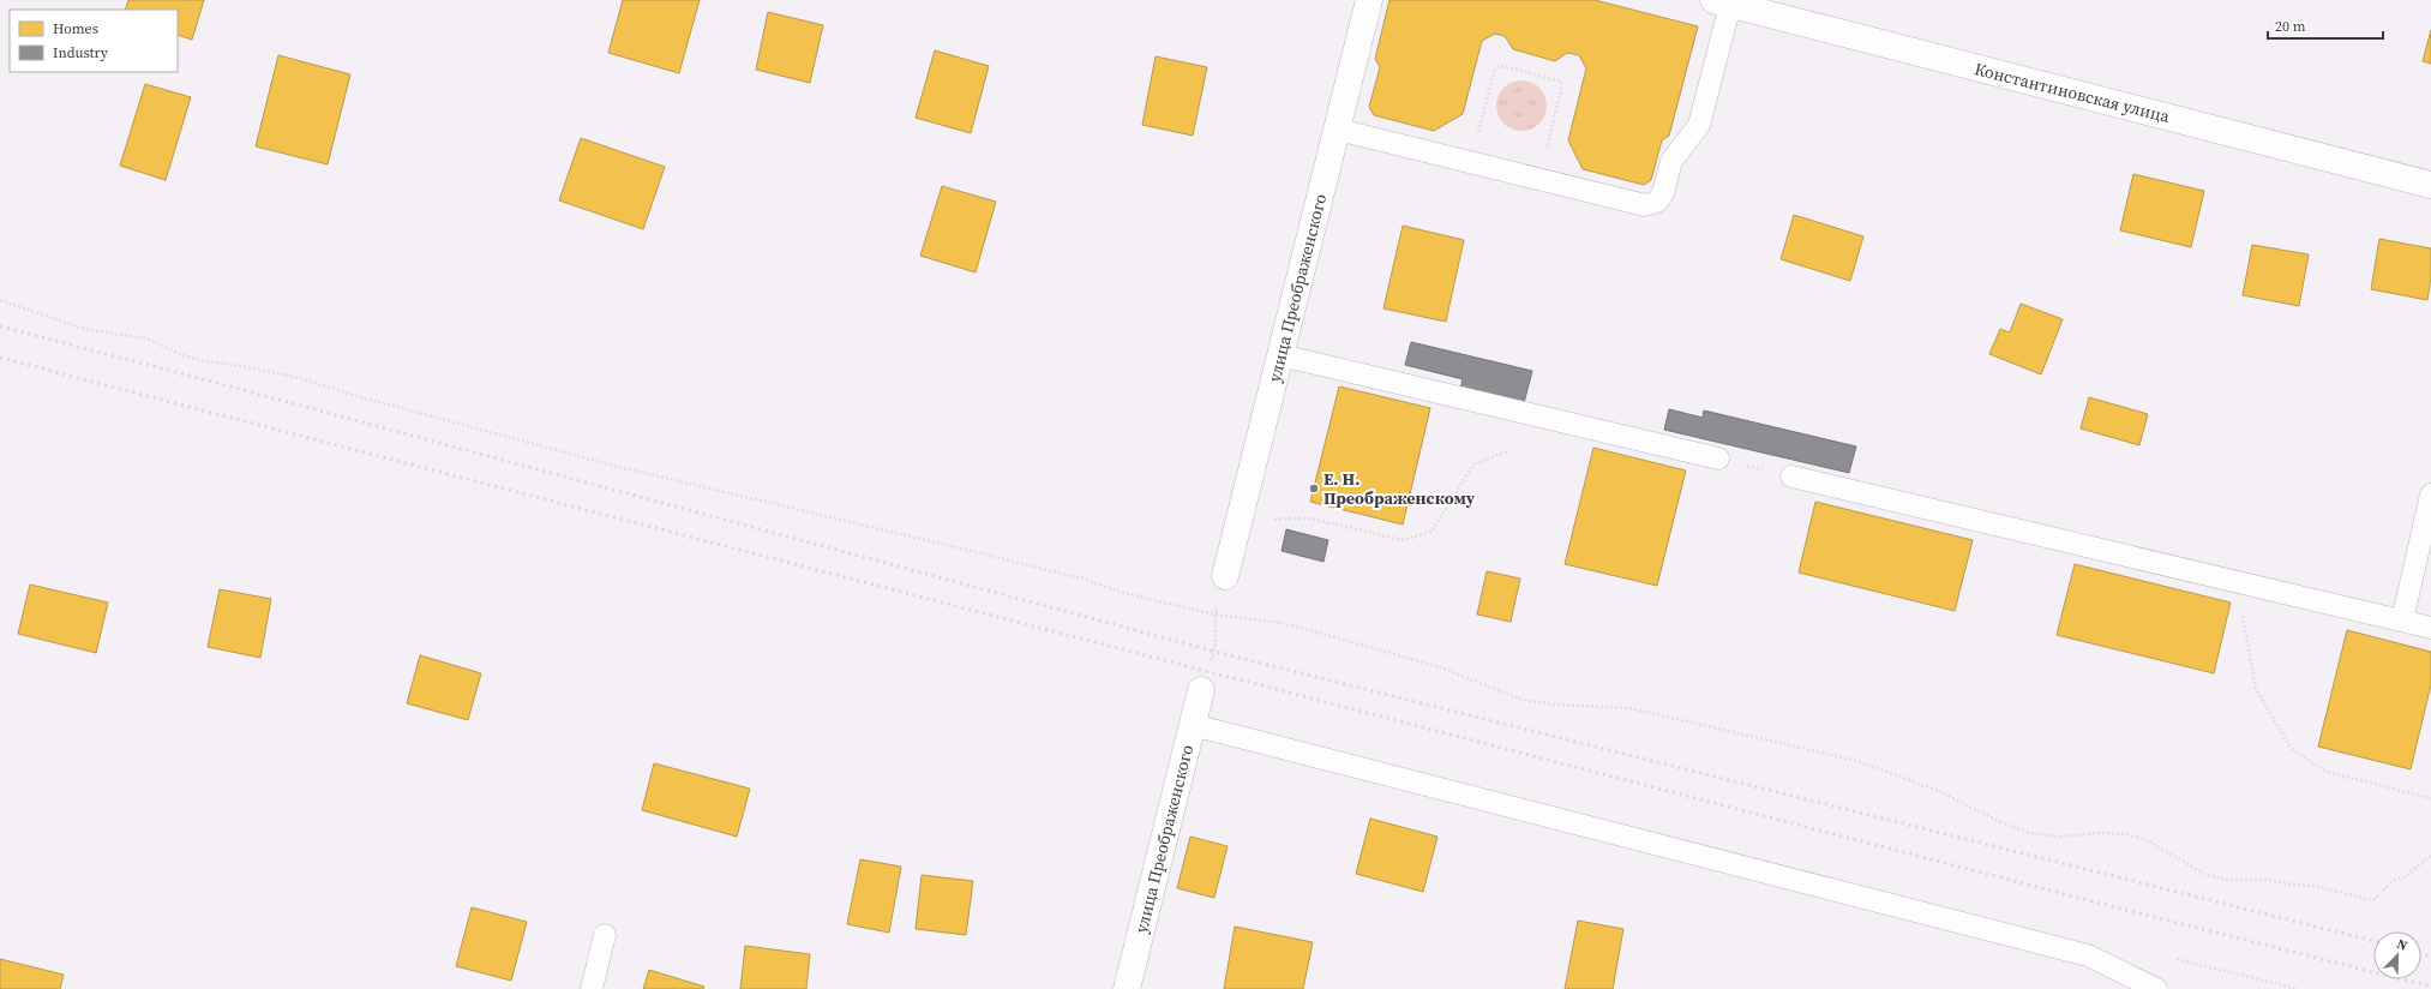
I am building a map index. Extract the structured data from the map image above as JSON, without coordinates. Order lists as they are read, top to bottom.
{
  "streets": {
    "street": ["Константиновская улица", "улица Преображенского"]
  },
  "places": ["Е. Н. Преображенскому"],
  "legend": ["Homes", "Industry"],
  "scale_bar": "20 m",
  "north": "top right"
}
